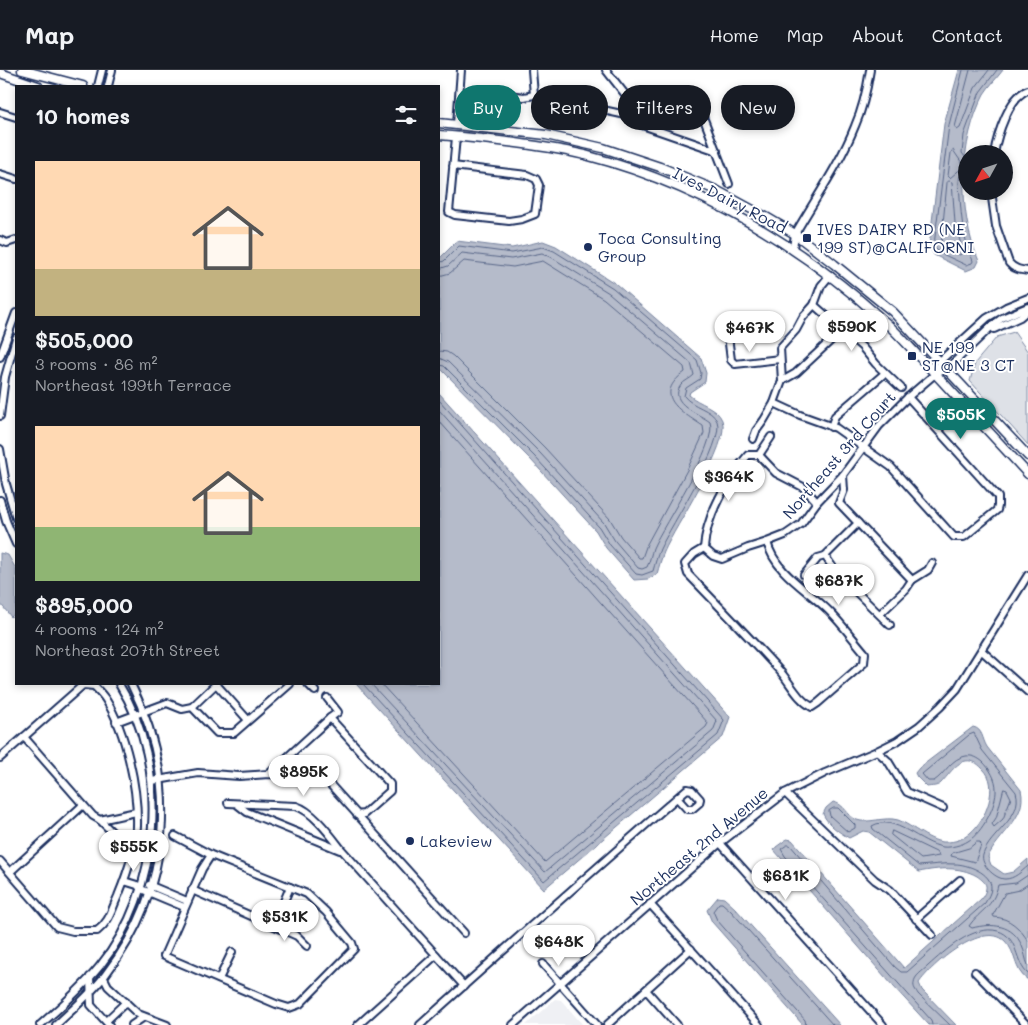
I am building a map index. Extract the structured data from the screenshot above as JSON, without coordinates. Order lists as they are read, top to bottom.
{
  "streets": {
    "main road": ["Ives Dairy Road"],
    "street": ["Northeast 3rd Court", "Northeast 2nd Avenue"]
  },
  "crossings": [
    ["Ives Dairy Road", "Northeast 3rd Court"]
  ],
  "places": {
    "transit": ["IVES DAIRY RD (NE 199 ST)@CALIFORNI", "NE 199 ST@NE 3 CT"],
    "other": ["Toca Consulting Group", "Lakeview"]
  },
  "north": "bottom left",
  "page": {
    "header": "Map",
    "nav": [
      "Home",
      "Map",
      "About",
      "Contact"
    ],
    "chip": [
      "Buy",
      "Rent",
      "Filters",
      "New"
    ],
    "heading": "10 homes",
    "list": [
      {
        "name": "$505,000",
        "note": "3 rooms · 86 m² · Northeast 199th Terrace"
      },
      {
        "name": "$895,000",
        "note": "4 rooms · 124 m² · Northeast 207th Street"
      }
    ],
    "price": [
      "$590K",
      "$467K",
      "$505K",
      "$364K",
      "$687K",
      "$895K",
      "$555K",
      "$681K",
      "$531K",
      "$648K"
    ]
  }
}
